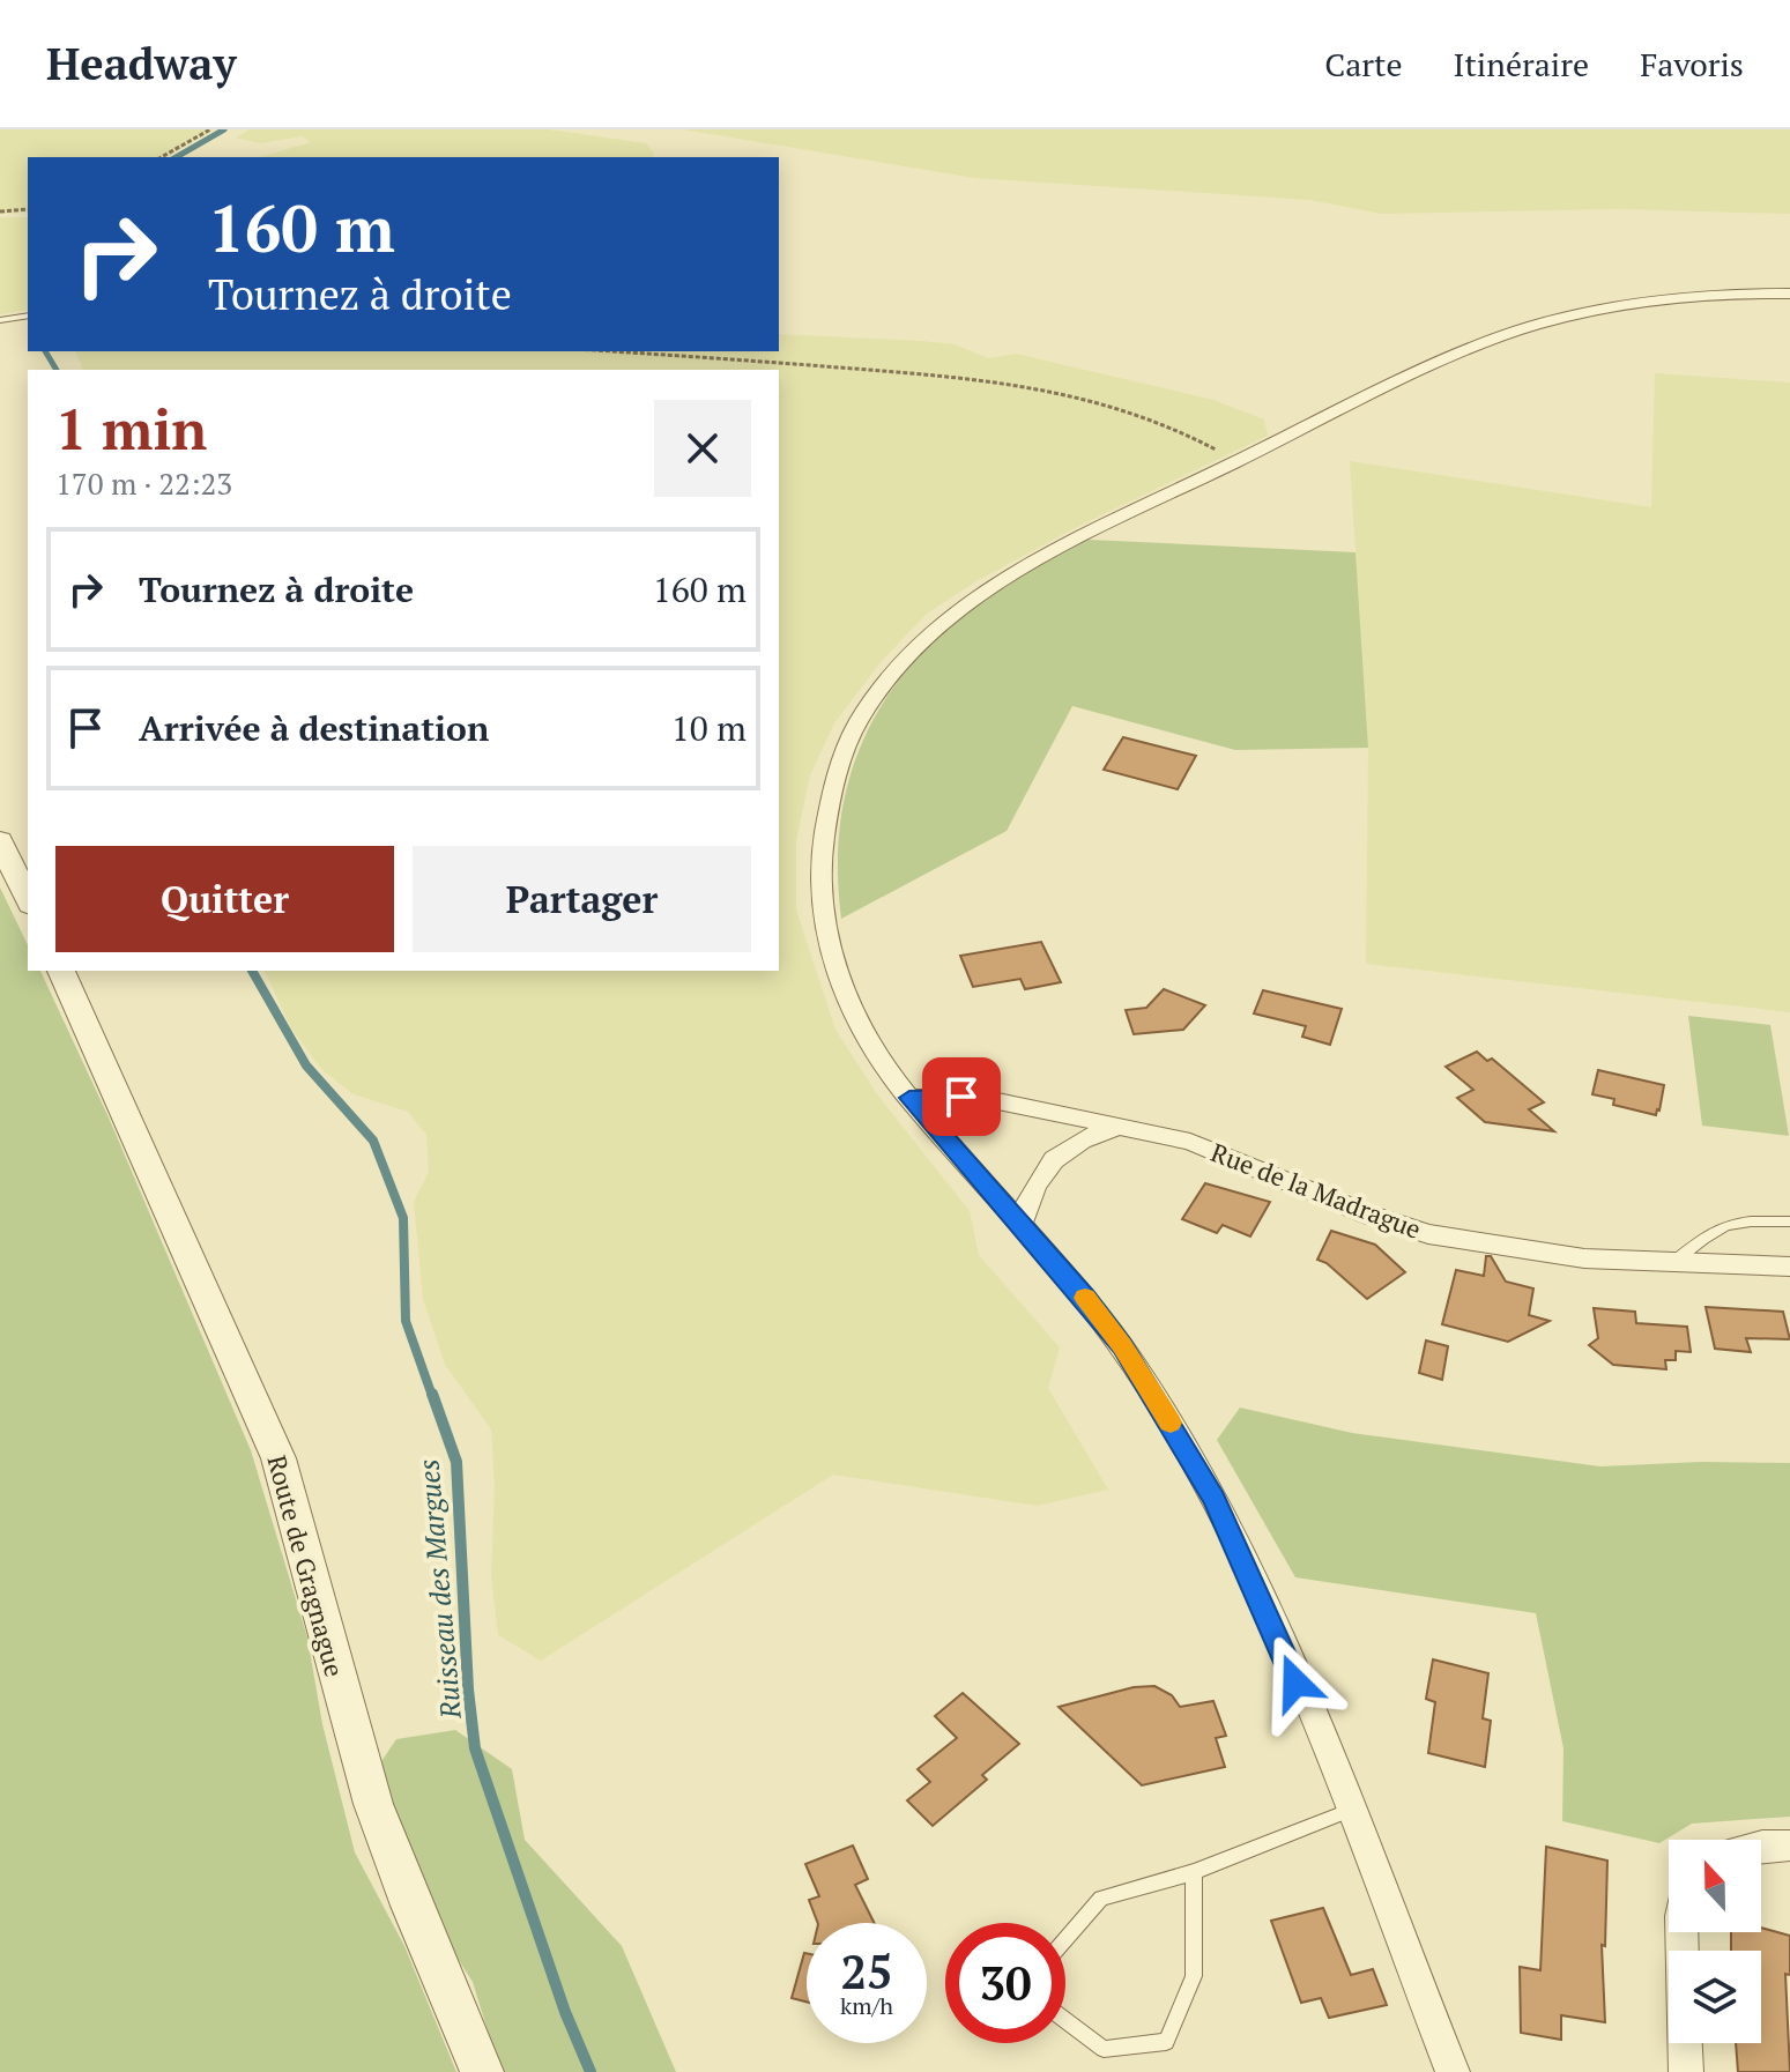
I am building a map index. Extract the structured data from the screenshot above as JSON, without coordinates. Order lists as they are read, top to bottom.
{
  "streets": {
    "street": ["Rue de la Madrague", "Route de Gragnague"]
  },
  "water": ["Ruisseau des Margues"],
  "north": "top",
  "page": {
    "header": "Headway",
    "nav": ["Carte", "Itinéraire", "Favoris"],
    "turn": ["160 m", "Tournez à droite"],
    "heading": ["1 min", "170 m · 22:23"],
    "list": [
      {
        "name": "Tournez à droite",
        "value": "160 m"
      },
      {
        "name": "Arrivée à destination",
        "value": "10 m"
      }
    ],
    "buttons": ["Quitter", "Partager"],
    "speed": "25 km/h",
    "limit": "30"
  }
}
